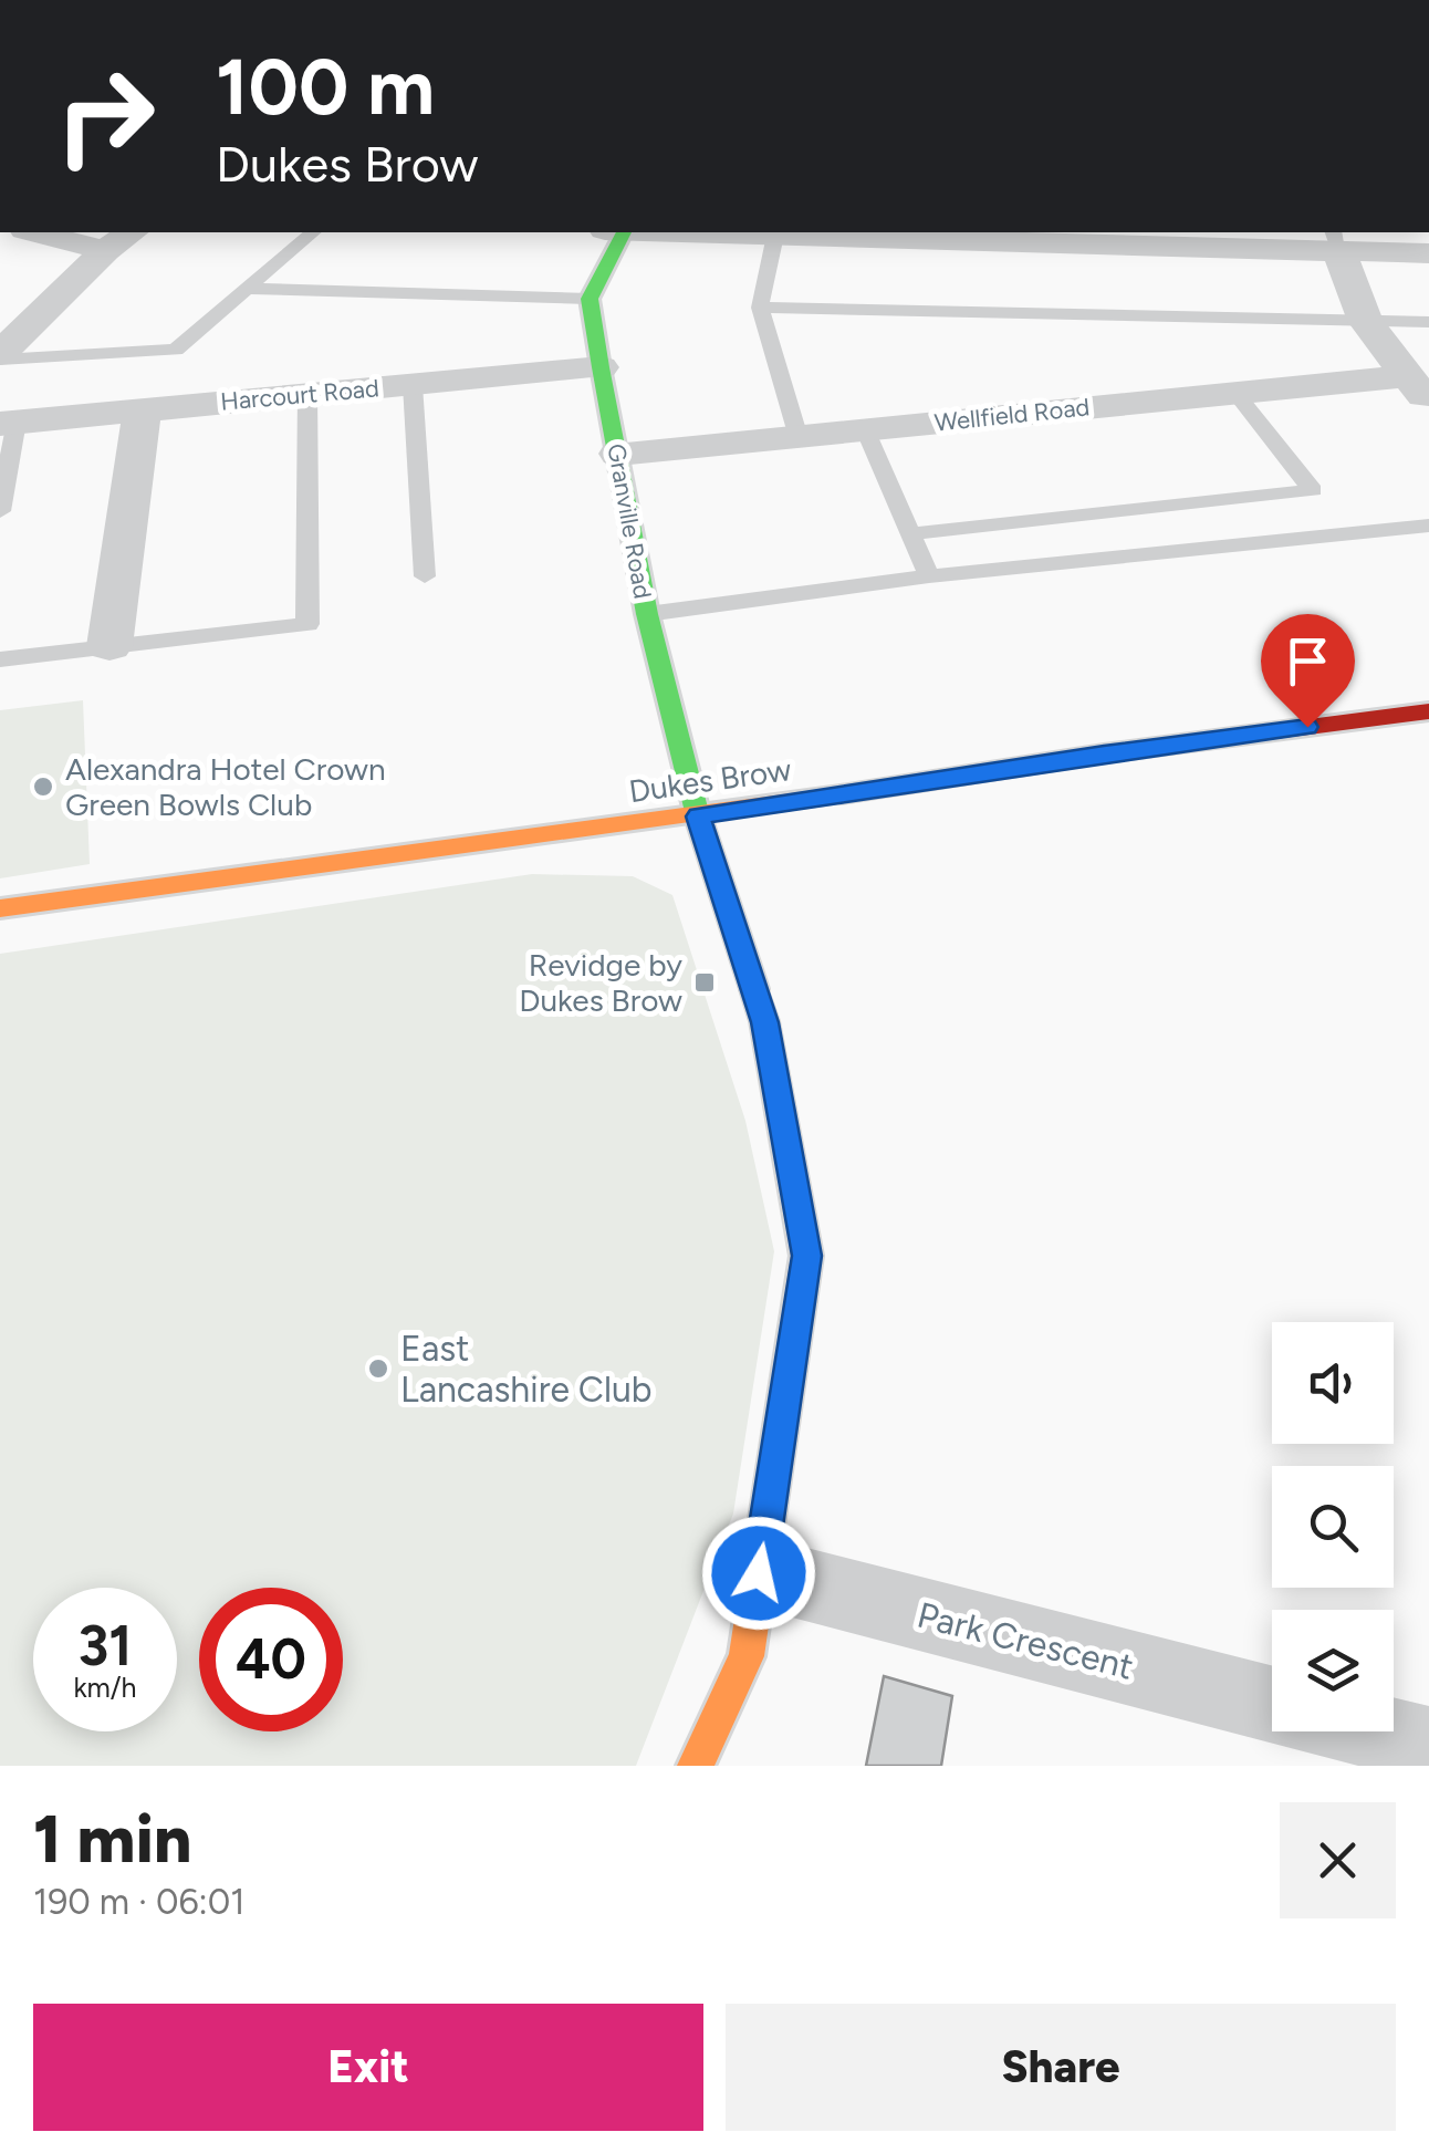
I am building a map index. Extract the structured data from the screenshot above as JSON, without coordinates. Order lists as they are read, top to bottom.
{
  "streets": {
    "street": [
      "Harcourt Road",
      "Wellfield Road",
      "Granville Road",
      "Dukes Brow",
      "Park Crescent"
    ]
  },
  "crossings": [
    ["Harcourt Road", "Granville Road"],
    ["Wellfield Road", "Granville Road"],
    ["Granville Road", "Dukes Brow"],
    ["Granville Road", "Park Crescent"]
  ],
  "places": {
    "other": ["Alexandra Hotel Crown Green Bowls Club", "East Lancashire Club"],
    "transit": ["Revidge by Dukes Brow"]
  },
  "page": {
    "turn": ["100 m", "Dukes Brow"],
    "speed": "31 km/h",
    "limit": "40",
    "heading": ["1 min", "190 m · 06:01"],
    "buttons": ["Exit", "Share"]
  }
}
